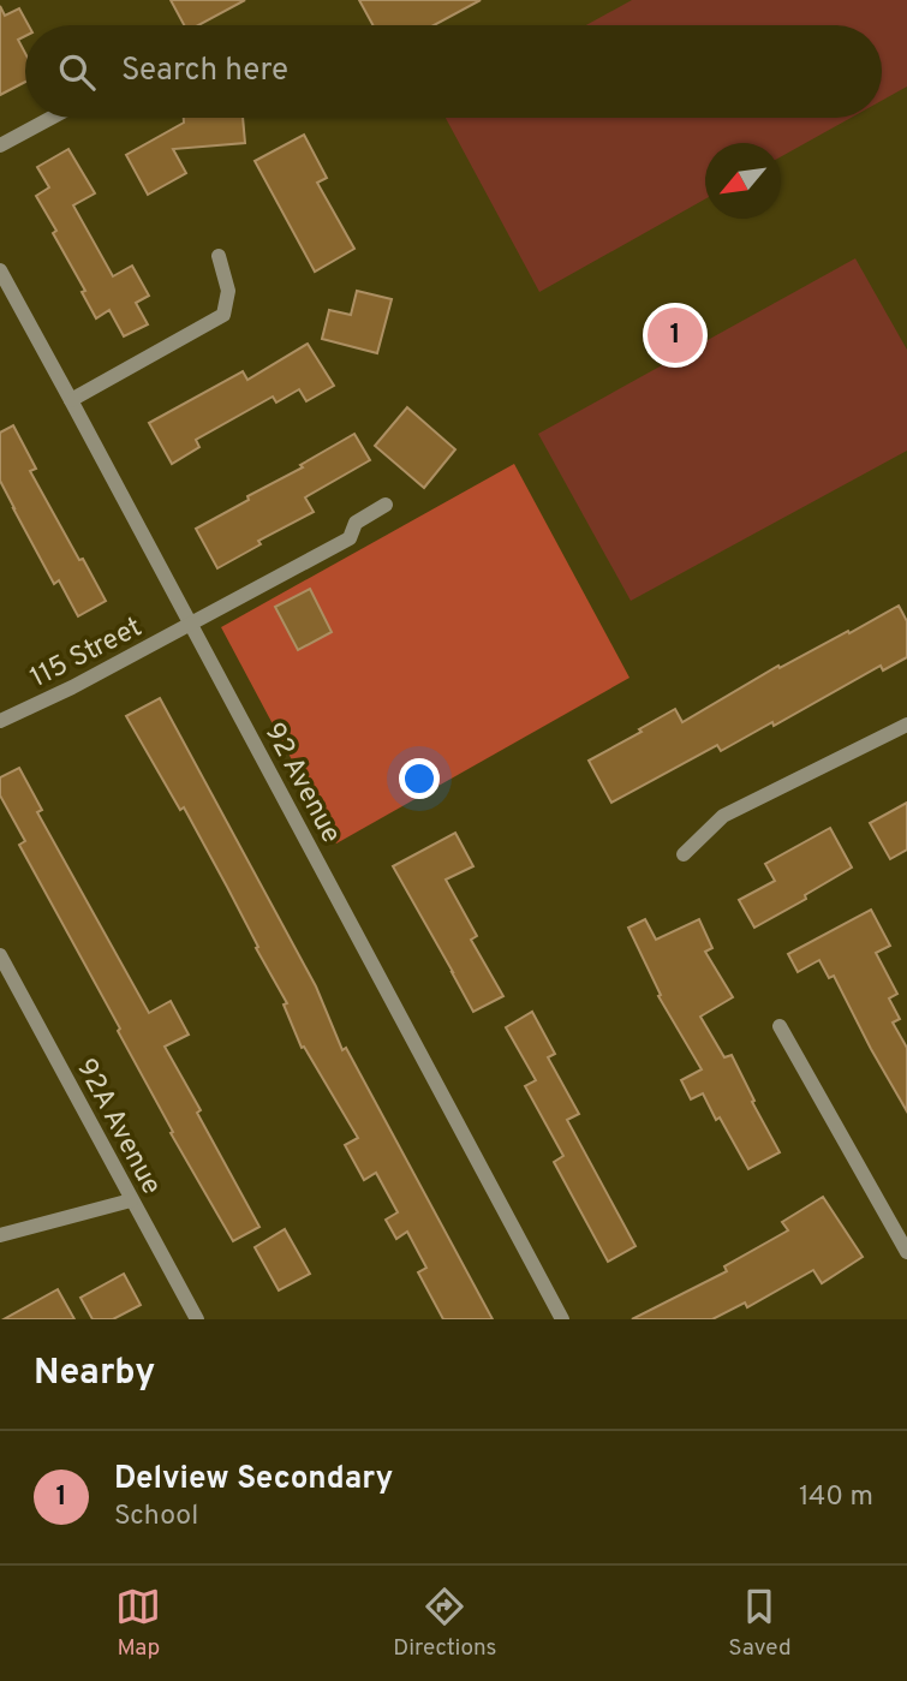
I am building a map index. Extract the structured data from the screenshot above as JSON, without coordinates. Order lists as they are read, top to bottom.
{
  "streets": {
    "street": ["115 Street", "92 Avenue", "92A Avenue"]
  },
  "crossings": [
    ["115 Street", "92 Avenue"]
  ],
  "north": "bottom left",
  "page": {
    "search": "Search here",
    "pins": "1",
    "heading": "Nearby",
    "list": [
      {
        "mark": "1",
        "name": "Delview Secondary",
        "note": "School",
        "value": "140 m"
      }
    ],
    "nav": ["Map", "Directions", "Saved"]
  }
}
